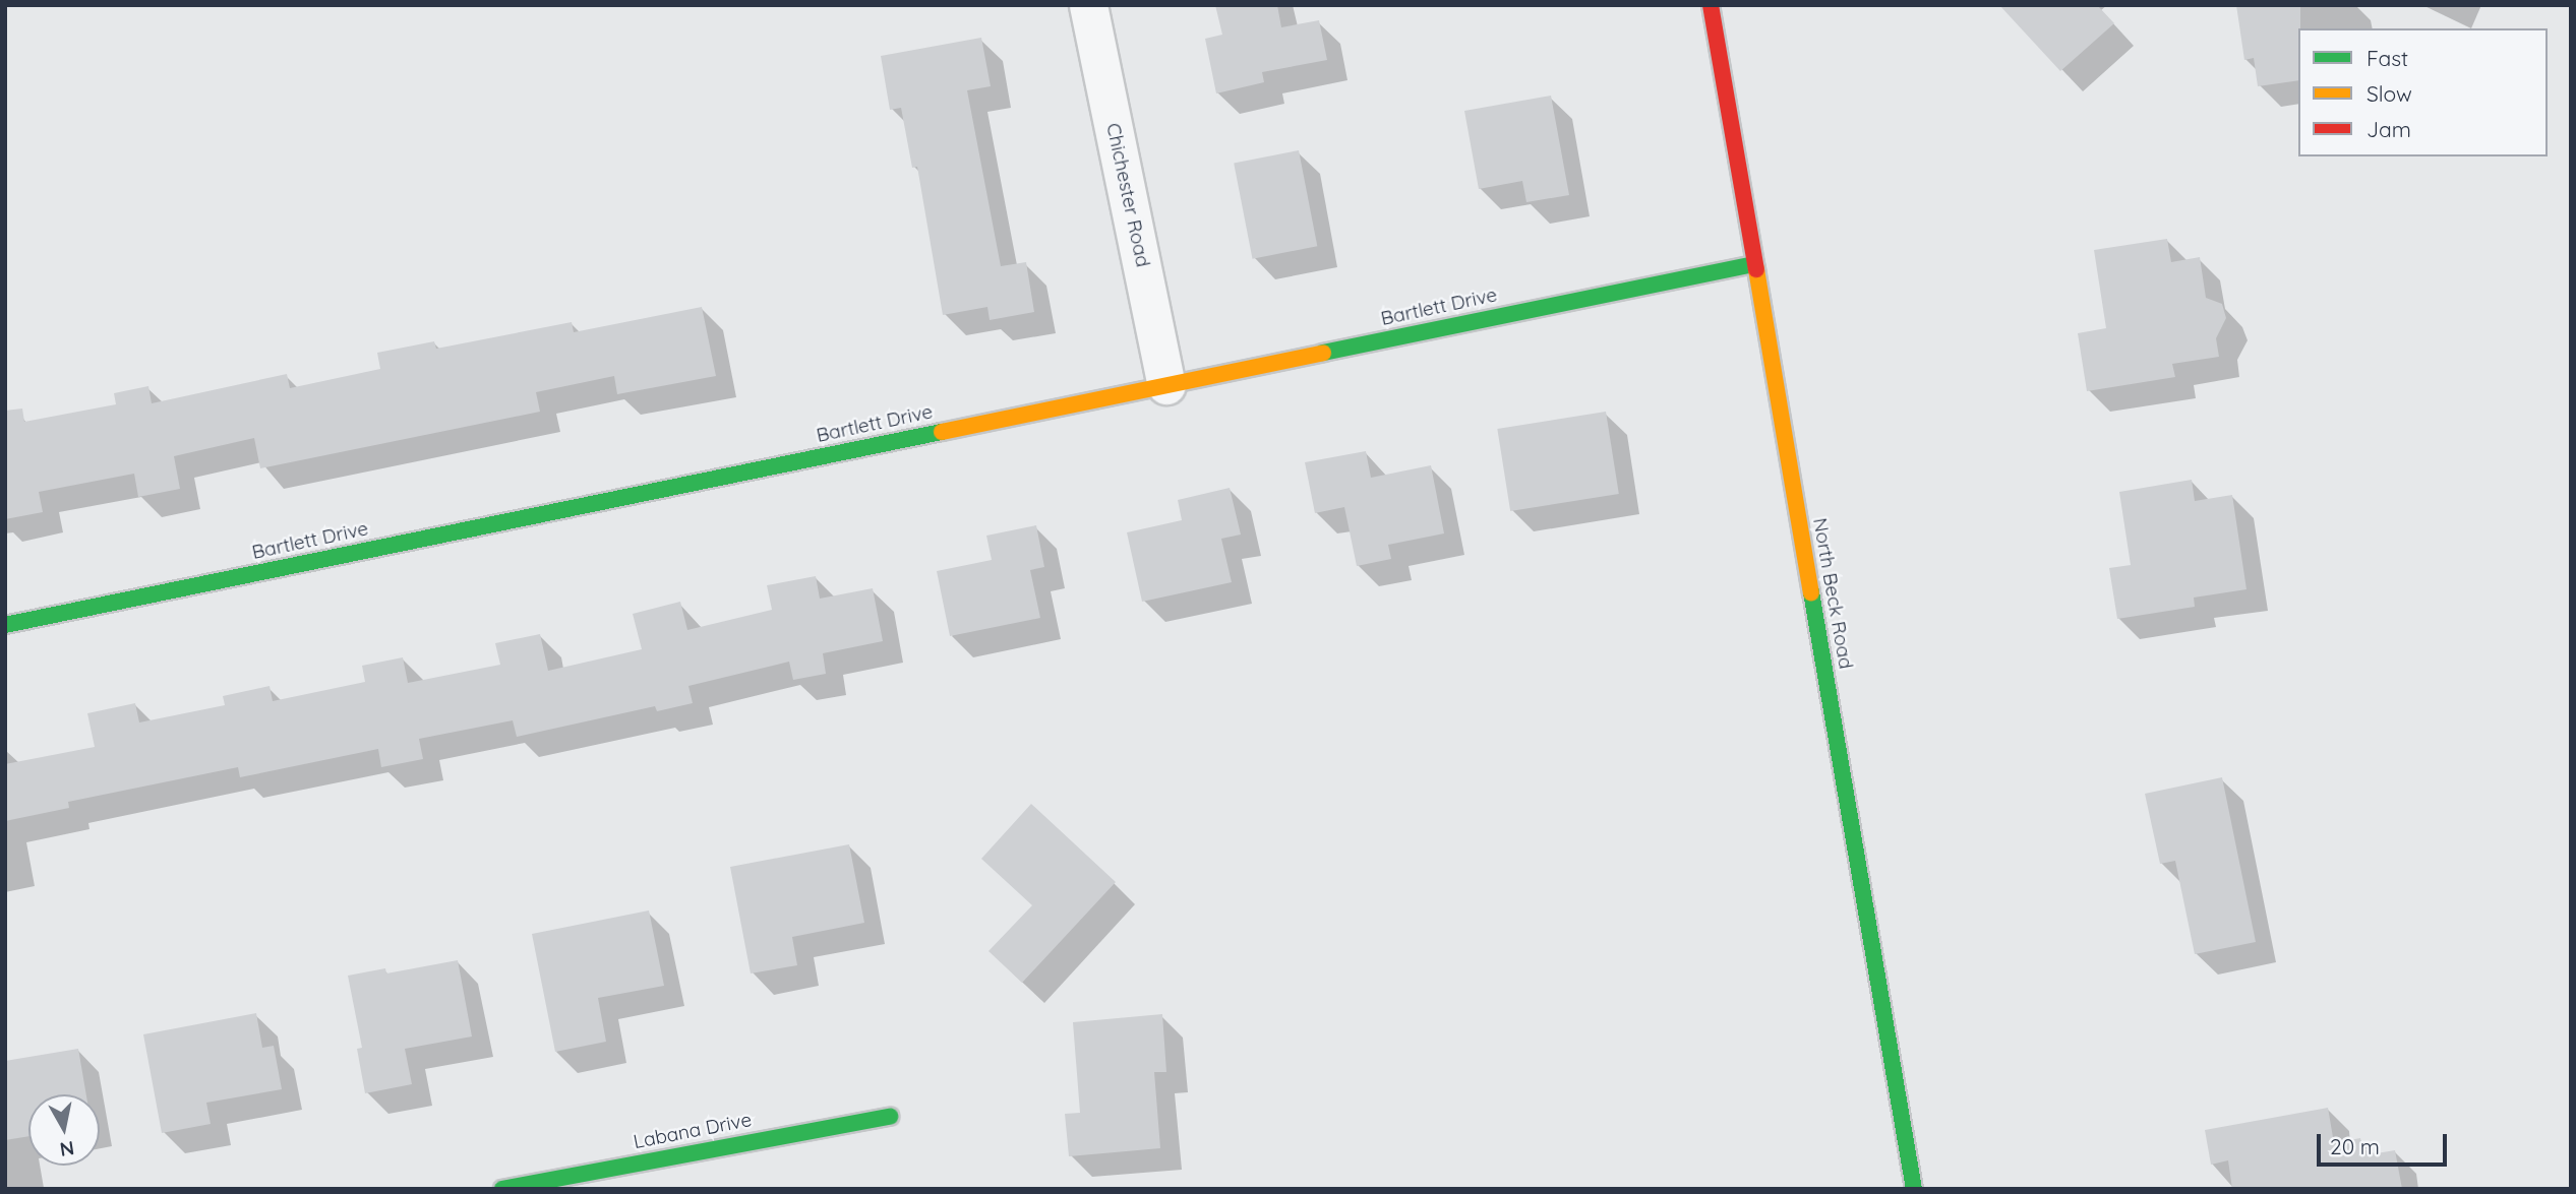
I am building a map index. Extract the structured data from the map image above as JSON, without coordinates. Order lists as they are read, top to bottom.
{
  "streets": {
    "street": [
      "Chichester Road",
      "Bartlett Drive",
      "North Beck Road",
      "Labana Drive"
    ]
  },
  "crossings": [
    ["Chichester Road", "Bartlett Drive"],
    ["Bartlett Drive", "North Beck Road"]
  ],
  "legend": ["Fast", "Slow", "Jam"],
  "scale_bar": "20 m",
  "north": "bottom"
}
